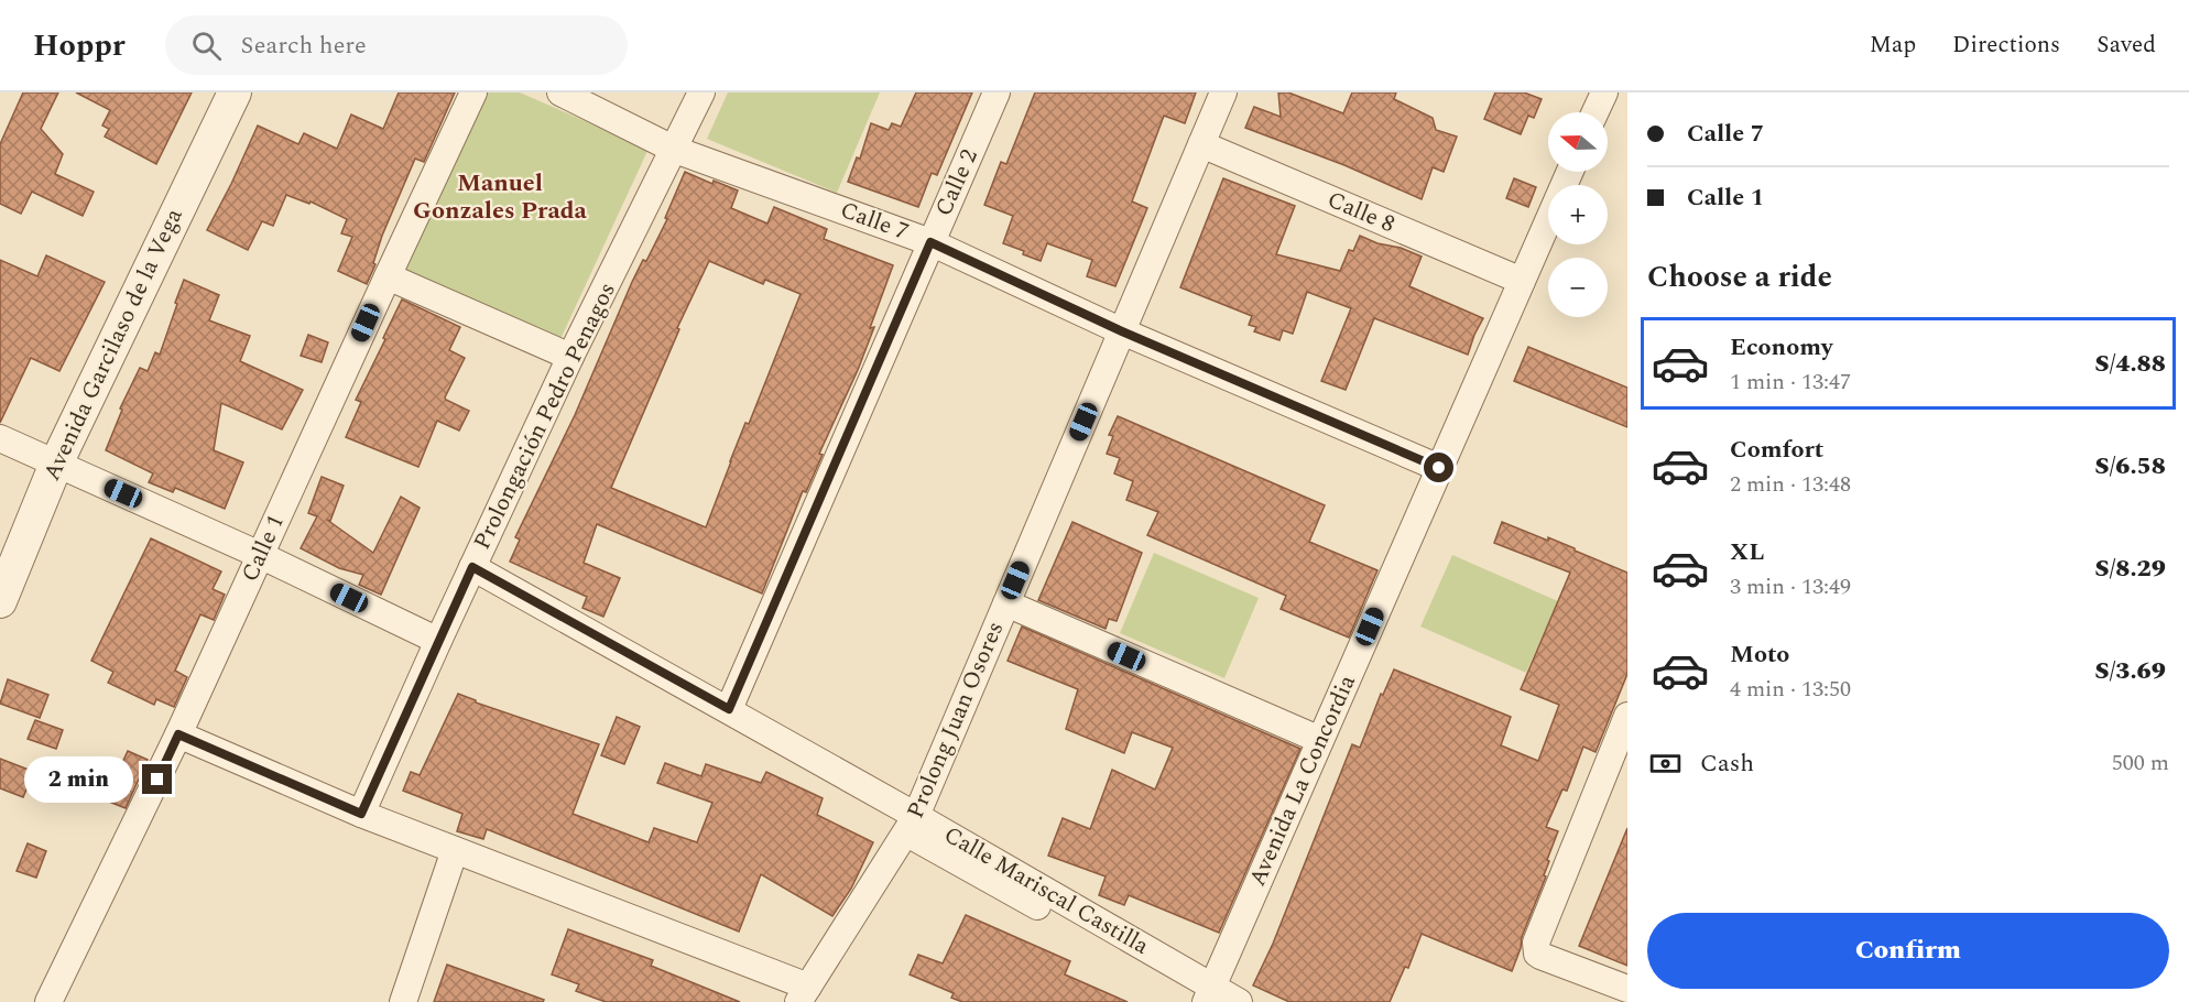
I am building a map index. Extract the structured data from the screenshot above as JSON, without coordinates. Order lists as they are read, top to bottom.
{
  "streets": {
    "street": [
      "Calle 2",
      "Calle 8",
      "Calle 7",
      "Avenida Garcilaso de la Vega",
      "Prolongación Pedro Penagos",
      "Calle 1",
      "Prolong Juan Osores",
      "Avenida La Concordia",
      "Calle Mariscal Castilla"
    ]
  },
  "crossings": [
    ["Calle 2", "Calle 7"],
    ["Calle 2", "Calle Mariscal Castilla"],
    ["Calle 8", "Prolong Juan Osores"],
    ["Calle 8", "Avenida La Concordia"],
    ["Calle 7", "Prolongación Pedro Penagos"],
    ["Calle 7", "Prolong Juan Osores"],
    ["Calle 7", "Avenida La Concordia"],
    ["Prolongación Pedro Penagos", "Calle Mariscal Castilla"],
    ["Prolong Juan Osores", "Calle Mariscal Castilla"],
    ["Avenida La Concordia", "Calle Mariscal Castilla"]
  ],
  "districts": ["Manuel Gonzales Prada"],
  "north": "left",
  "page": {
    "header": "Hoppr",
    "search": "Search here",
    "nav": ["Map", "Directions", "Saved"],
    "banner": ["Calle 7", "Calle 1"],
    "map_buttons": ["+", "−"],
    "heading": "Choose a ride",
    "list": [
      {
        "name": "Economy",
        "note": "1 min · 13:47",
        "value": "S/4.88"
      },
      {
        "name": "Comfort",
        "note": "2 min · 13:48",
        "value": "S/6.58"
      },
      {
        "name": "XL",
        "note": "3 min · 13:49",
        "value": "S/8.29"
      },
      {
        "name": "Moto",
        "note": "4 min · 13:50",
        "value": "S/3.69"
      }
    ],
    "pay": ["Cash", "500 m"],
    "bubble": "2 min",
    "buttons": "Confirm"
  }
}
